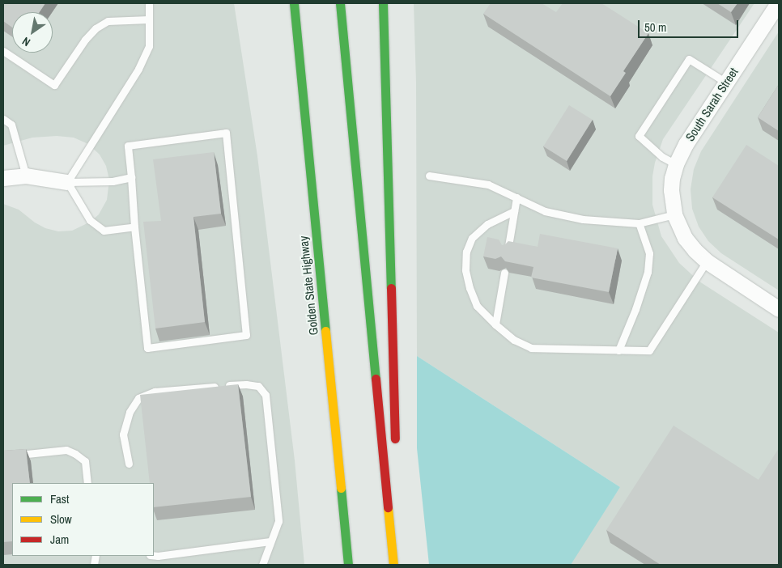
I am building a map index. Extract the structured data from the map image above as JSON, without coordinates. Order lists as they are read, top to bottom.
{
  "streets": {
    "highway": ["Golden State Highway"],
    "street": ["South Sarah Street"]
  },
  "legend": ["Fast", "Slow", "Jam"],
  "scale_bar": "50 m",
  "north": "bottom left"
}
